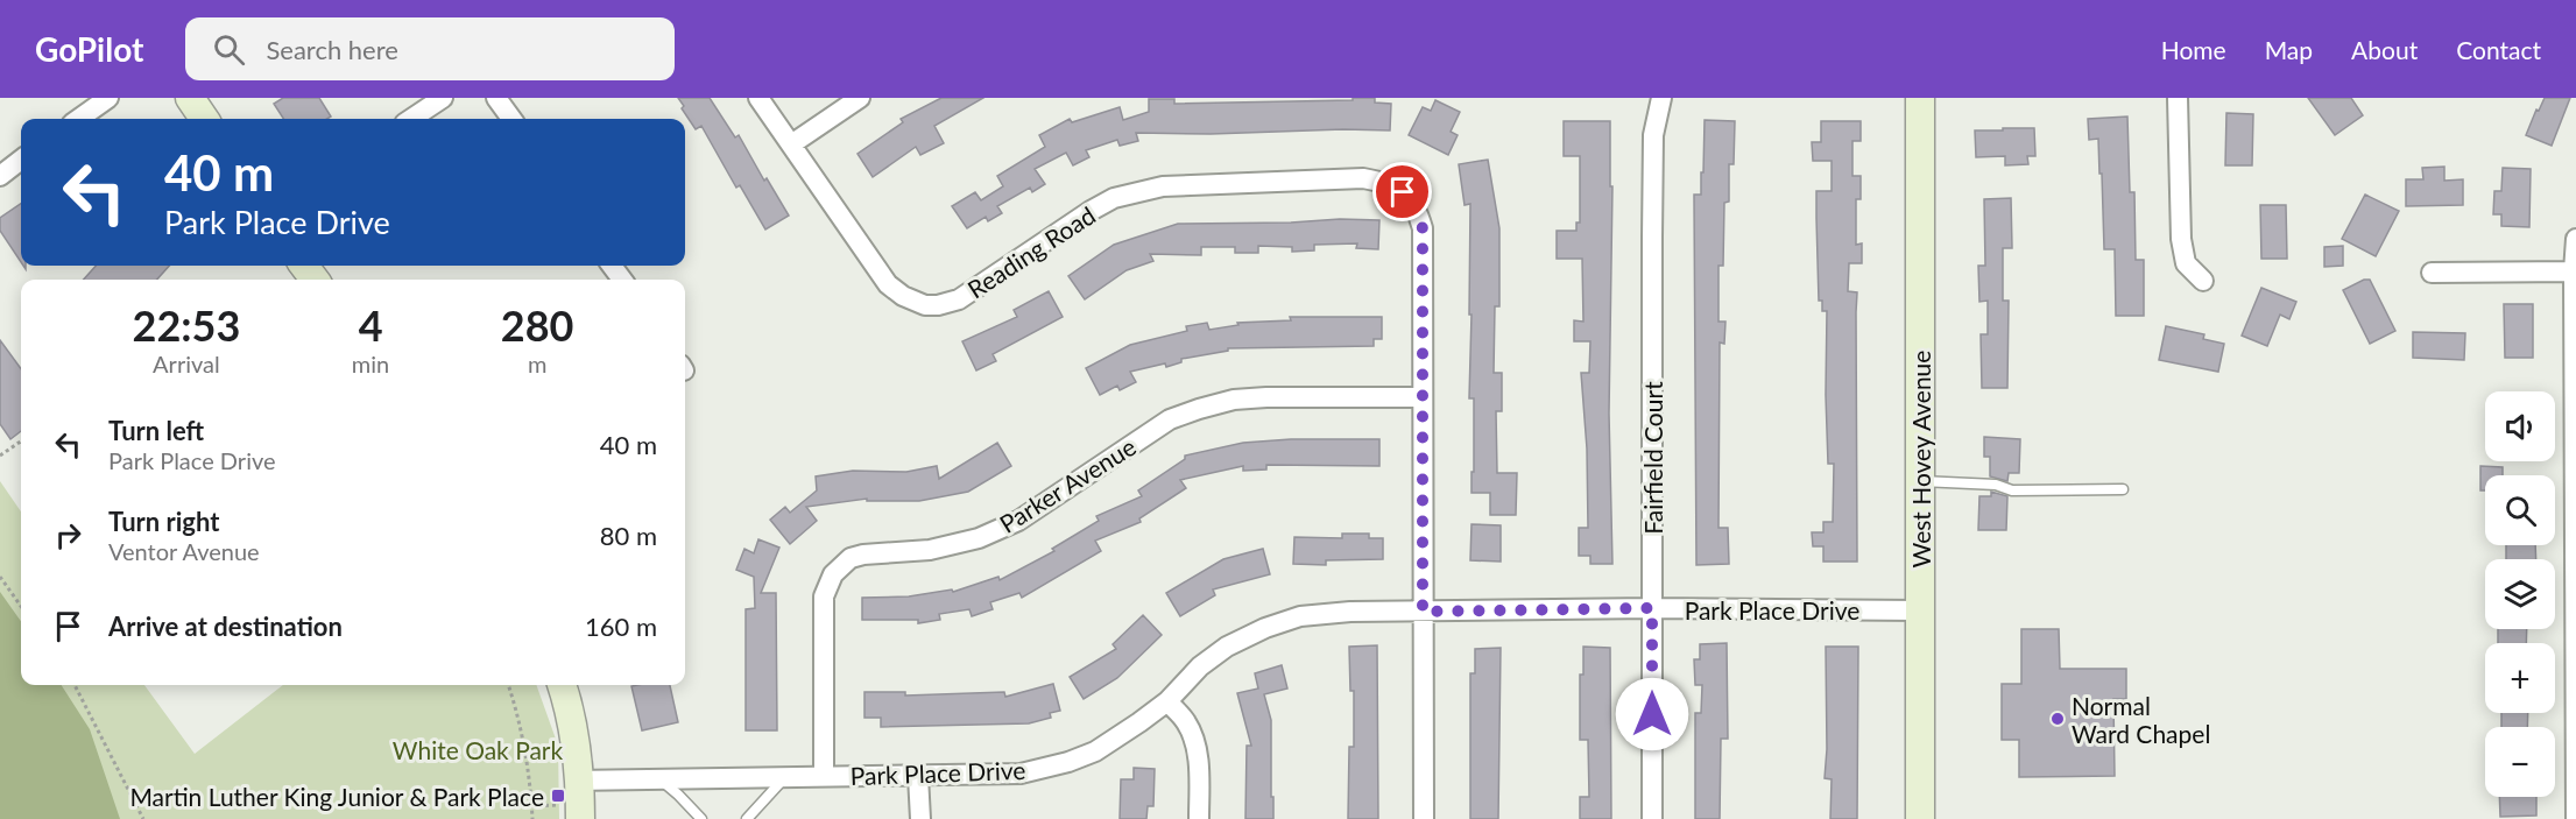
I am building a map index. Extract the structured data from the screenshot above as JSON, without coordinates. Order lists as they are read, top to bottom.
{
  "streets": {
    "street": [
      "Reading Road",
      "Fairfield Court",
      "West Hovey Avenue",
      "Parker Avenue",
      "Park Place Drive"
    ]
  },
  "crossings": [
    ["Reading Road", "Parker Avenue"],
    ["Fairfield Court", "Park Place Drive"],
    ["West Hovey Avenue", "Park Place Drive"],
    ["Parker Avenue", "Park Place Drive"]
  ],
  "parks": ["White Oak Park"],
  "places": {
    "other": ["Normal Ward Chapel"],
    "transit": ["Martin Luther King Junior & Park Place"]
  },
  "page": {
    "header": "GoPilot",
    "search": "Search here",
    "nav": [
      "Home",
      "Map",
      "About",
      "Contact"
    ],
    "turn": ["40 m", "Park Place Drive"],
    "eta": [
      "22:53",
      "Arrival",
      "4",
      "min",
      "280",
      "m"
    ],
    "map_buttons": ["+", "−"],
    "list": [
      {
        "name": "Turn left",
        "note": "Park Place Drive",
        "value": "40 m"
      },
      {
        "name": "Turn right",
        "note": "Ventor Avenue",
        "value": "80 m"
      },
      {
        "name": "Arrive at destination",
        "value": "160 m"
      }
    ]
  }
}
